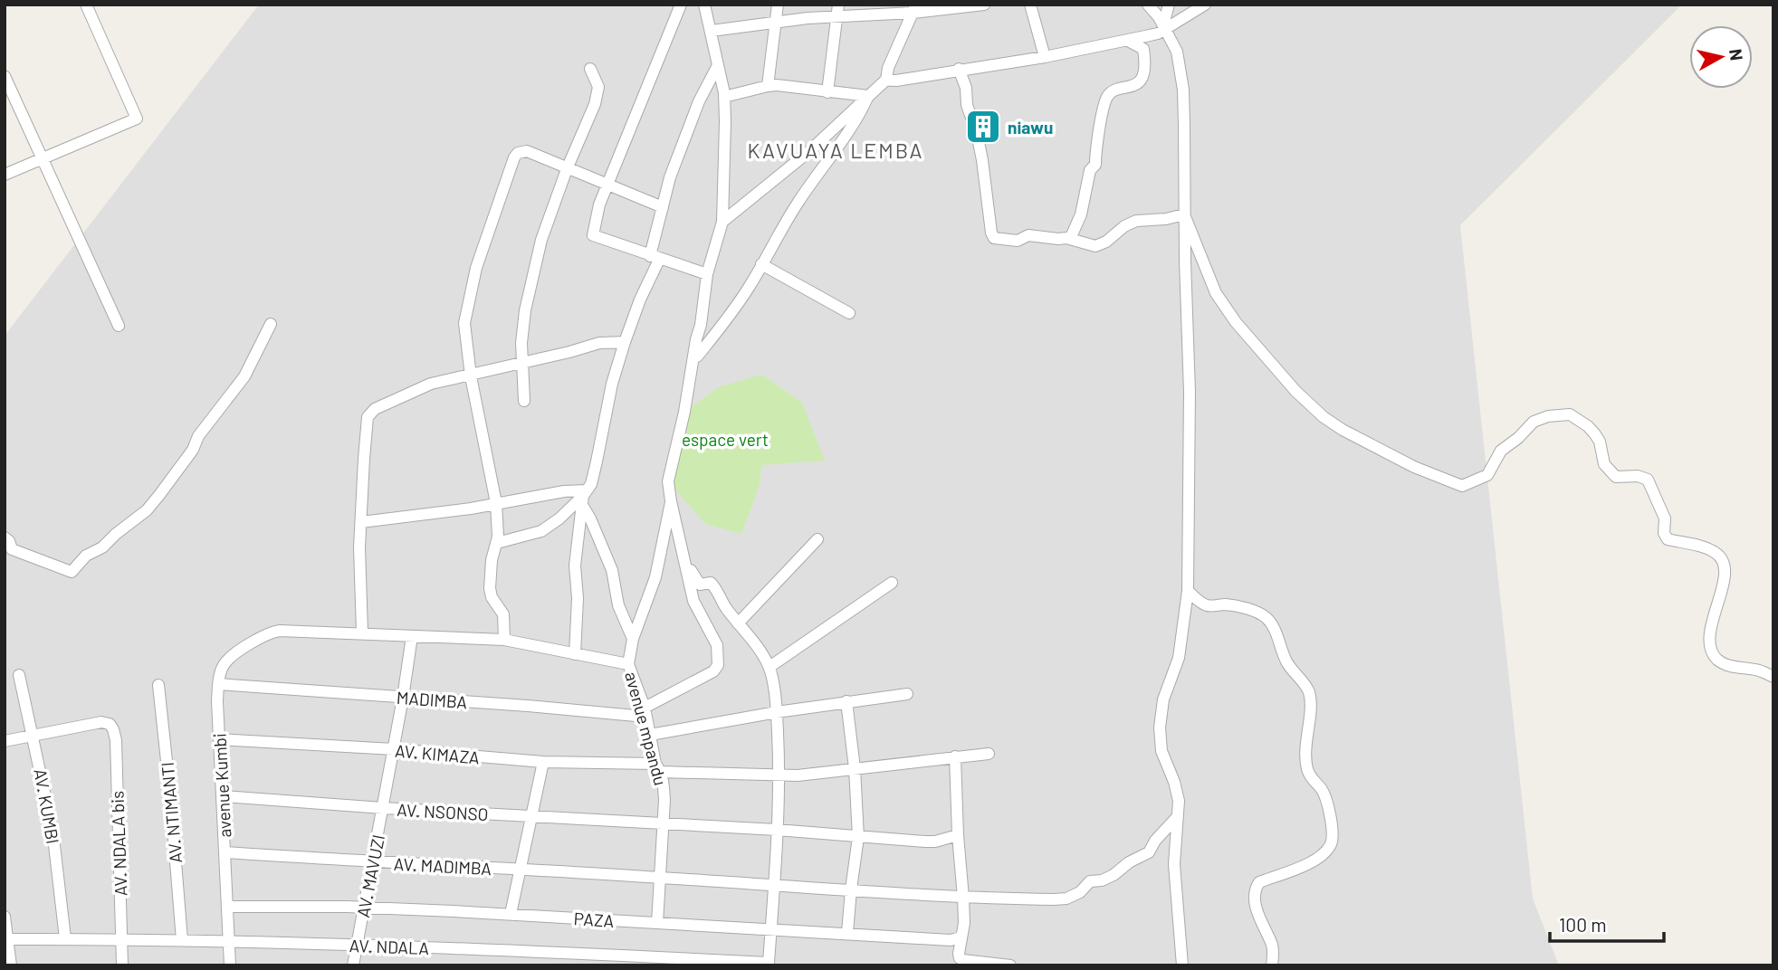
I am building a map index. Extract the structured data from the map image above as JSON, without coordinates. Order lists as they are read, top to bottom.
{
  "streets": {
    "street": [
      "MADIMBA",
      "avenue mpandu",
      "AV. KIMAZA",
      "avenue Kumbi",
      "AV. KUMBI",
      "AV. NSONSO",
      "AV. NTIMANTI",
      "AV. NDALA bis",
      "AV. MADIMBA",
      "AV. MAVUZI",
      "PAZA",
      "AV. NDALA"
    ]
  },
  "crossings": [
    ["MADIMBA", "avenue mpandu"],
    ["MADIMBA", "avenue Kumbi"],
    ["MADIMBA", "AV. MAVUZI"],
    ["avenue mpandu", "AV. KIMAZA"],
    ["avenue mpandu", "AV. NSONSO"],
    ["avenue mpandu", "AV. MADIMBA"],
    ["avenue mpandu", "PAZA"],
    ["AV. KIMAZA", "avenue Kumbi"],
    ["AV. KIMAZA", "AV. MAVUZI"],
    ["avenue Kumbi", "AV. NSONSO"],
    ["avenue Kumbi", "AV. MADIMBA"],
    ["avenue Kumbi", "PAZA"],
    ["avenue Kumbi", "AV. NDALA"],
    ["AV. KUMBI", "AV. NDALA bis"],
    ["AV. KUMBI", "AV. NDALA"],
    ["AV. NSONSO", "AV. MAVUZI"],
    ["AV. NTIMANTI", "AV. NDALA"],
    ["AV. NDALA bis", "AV. NDALA"],
    ["AV. MADIMBA", "AV. MAVUZI"],
    ["AV. MAVUZI", "PAZA"],
    ["AV. MAVUZI", "AV. NDALA"]
  ],
  "districts": ["KAVUAYA LEMBA"],
  "parks": ["espace vert"],
  "places": {
    "building": ["niawu"]
  },
  "scale_bar": "100 m",
  "north": "right"
}
